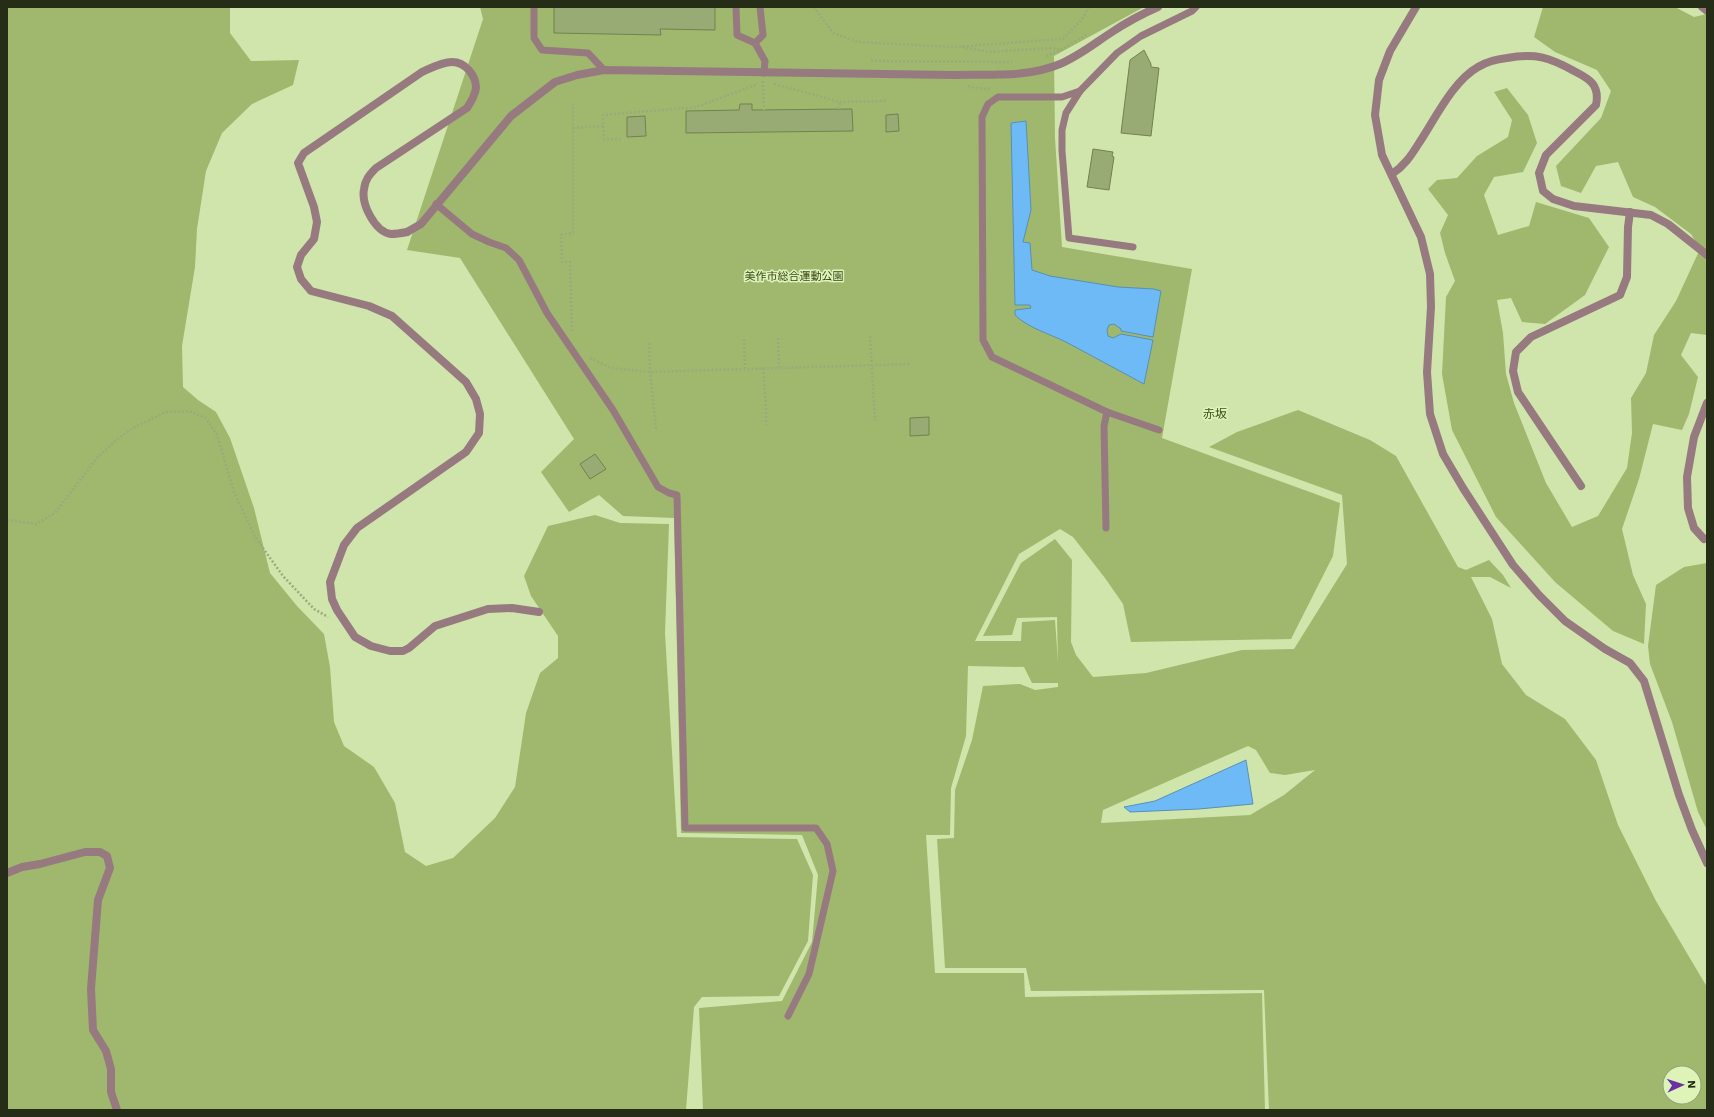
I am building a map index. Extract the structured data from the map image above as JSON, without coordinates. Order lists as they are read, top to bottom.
{
  "districts": ["赤坂"],
  "parks": ["美作市総合運動公園"],
  "north": "right"
}
